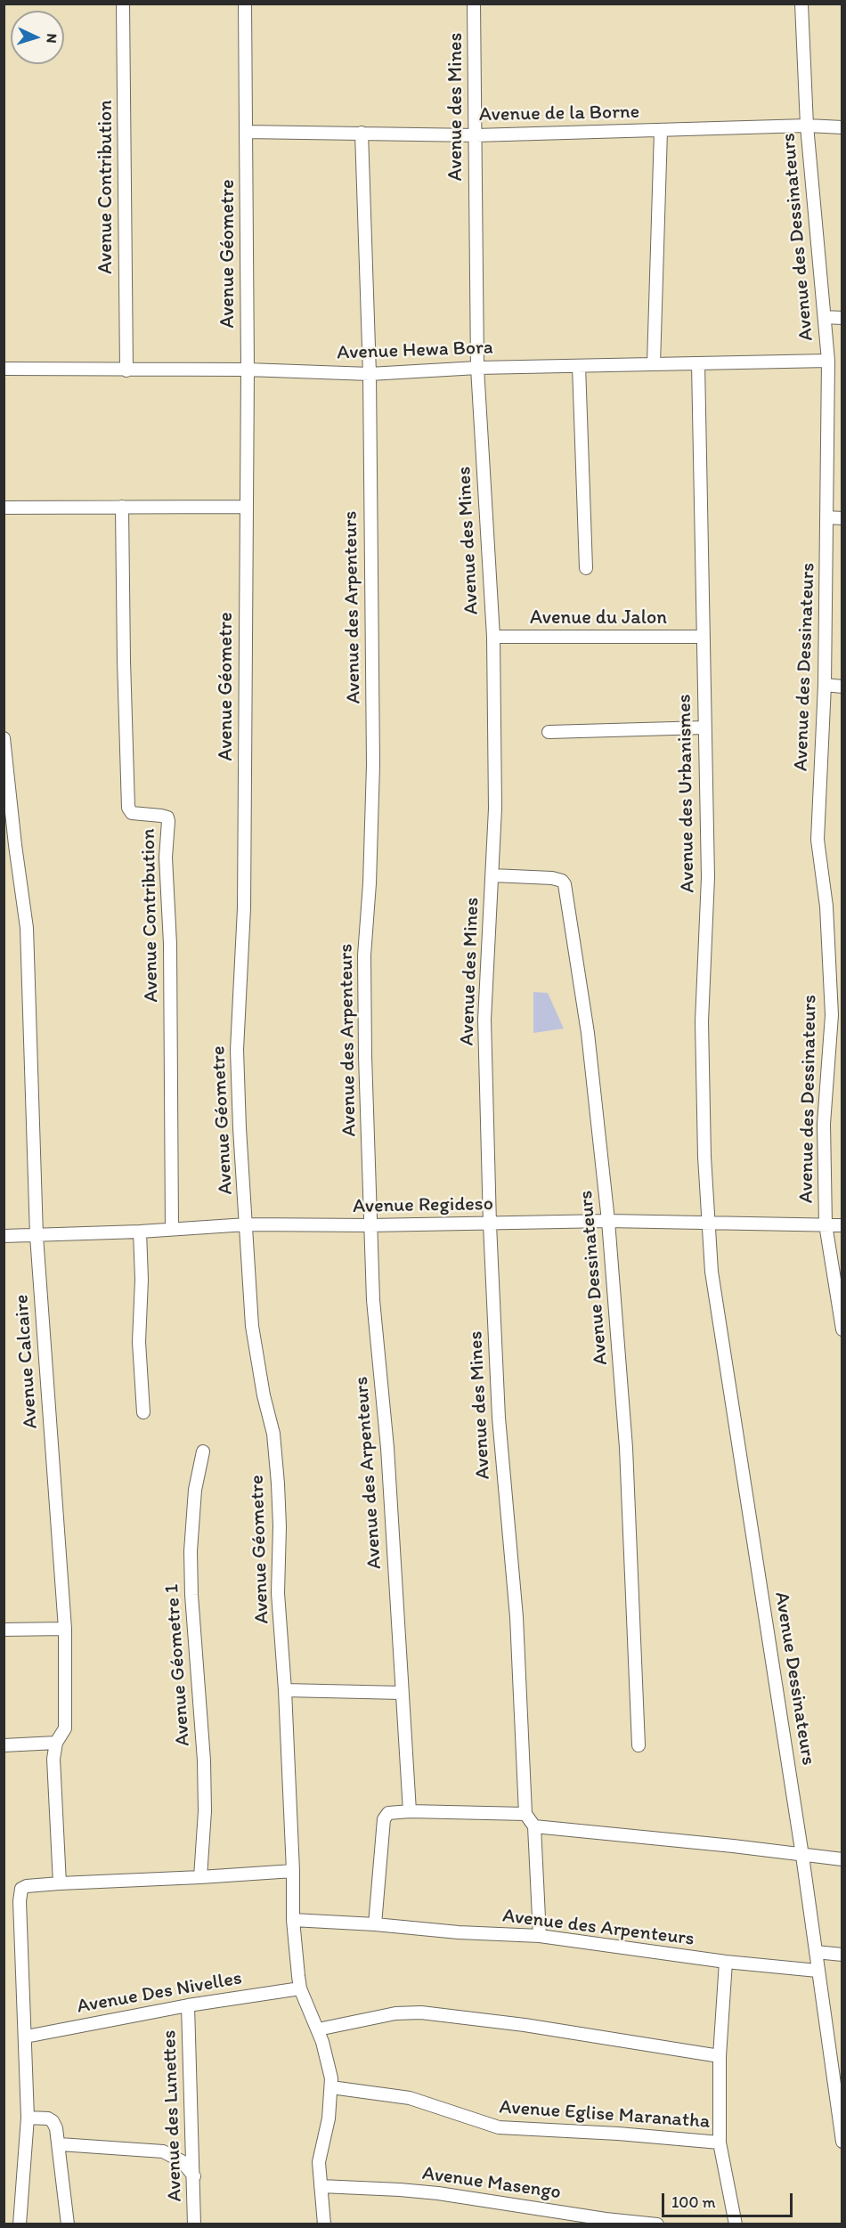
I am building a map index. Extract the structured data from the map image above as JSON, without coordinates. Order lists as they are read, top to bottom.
{
  "streets": {
    "street": [
      "Avenue des Mines",
      "Avenue de la Borne",
      "Avenue Contribution",
      "Avenue des Dessinateurs",
      "Avenue Géometre",
      "Avenue Hewa Bora",
      "Avenue des Arpenteurs",
      "Avenue du Jalon",
      "Avenue des Urbanismes",
      "Avenue Regideso",
      "Avenue Dessinateurs",
      "Avenue Calcaire",
      "Avenue Géometre 1",
      "Avenue Des Nivelles",
      "Avenue Eglise Maranatha",
      "Avenue des Lunettes",
      "Avenue Masengo"
    ]
  },
  "crossings": [
    ["Avenue des Mines", "Avenue de la Borne"],
    ["Avenue des Mines", "Avenue Hewa Bora"],
    ["Avenue des Mines", "Avenue du Jalon"],
    ["Avenue des Mines", "Avenue Regideso"],
    ["Avenue des Mines", "Avenue Dessinateurs"],
    ["Avenue de la Borne", "Avenue des Dessinateurs"],
    ["Avenue de la Borne", "Avenue Géometre"],
    ["Avenue de la Borne", "Avenue des Arpenteurs"],
    ["Avenue Contribution", "Avenue Hewa Bora"],
    ["Avenue Contribution", "Avenue Regideso"],
    ["Avenue des Dessinateurs", "Avenue Hewa Bora"],
    ["Avenue des Dessinateurs", "Avenue Regideso"],
    ["Avenue Géometre", "Avenue Hewa Bora"],
    ["Avenue Géometre", "Avenue des Arpenteurs"],
    ["Avenue Géometre", "Avenue Regideso"],
    ["Avenue Géometre", "Avenue Des Nivelles"],
    ["Avenue Géometre", "Avenue Eglise Maranatha"],
    ["Avenue Géometre", "Avenue Masengo"],
    ["Avenue Hewa Bora", "Avenue des Arpenteurs"],
    ["Avenue Hewa Bora", "Avenue des Urbanismes"],
    ["Avenue des Arpenteurs", "Avenue Regideso"],
    ["Avenue des Arpenteurs", "Avenue Dessinateurs"],
    ["Avenue du Jalon", "Avenue des Urbanismes"],
    ["Avenue des Urbanismes", "Avenue Regideso"],
    ["Avenue des Urbanismes", "Avenue Dessinateurs"],
    ["Avenue Regideso", "Avenue Dessinateurs"],
    ["Avenue Regideso", "Avenue Calcaire"],
    ["Avenue Des Nivelles", "Avenue des Lunettes"]
  ],
  "scale_bar": "100 m",
  "north": "right"
}
